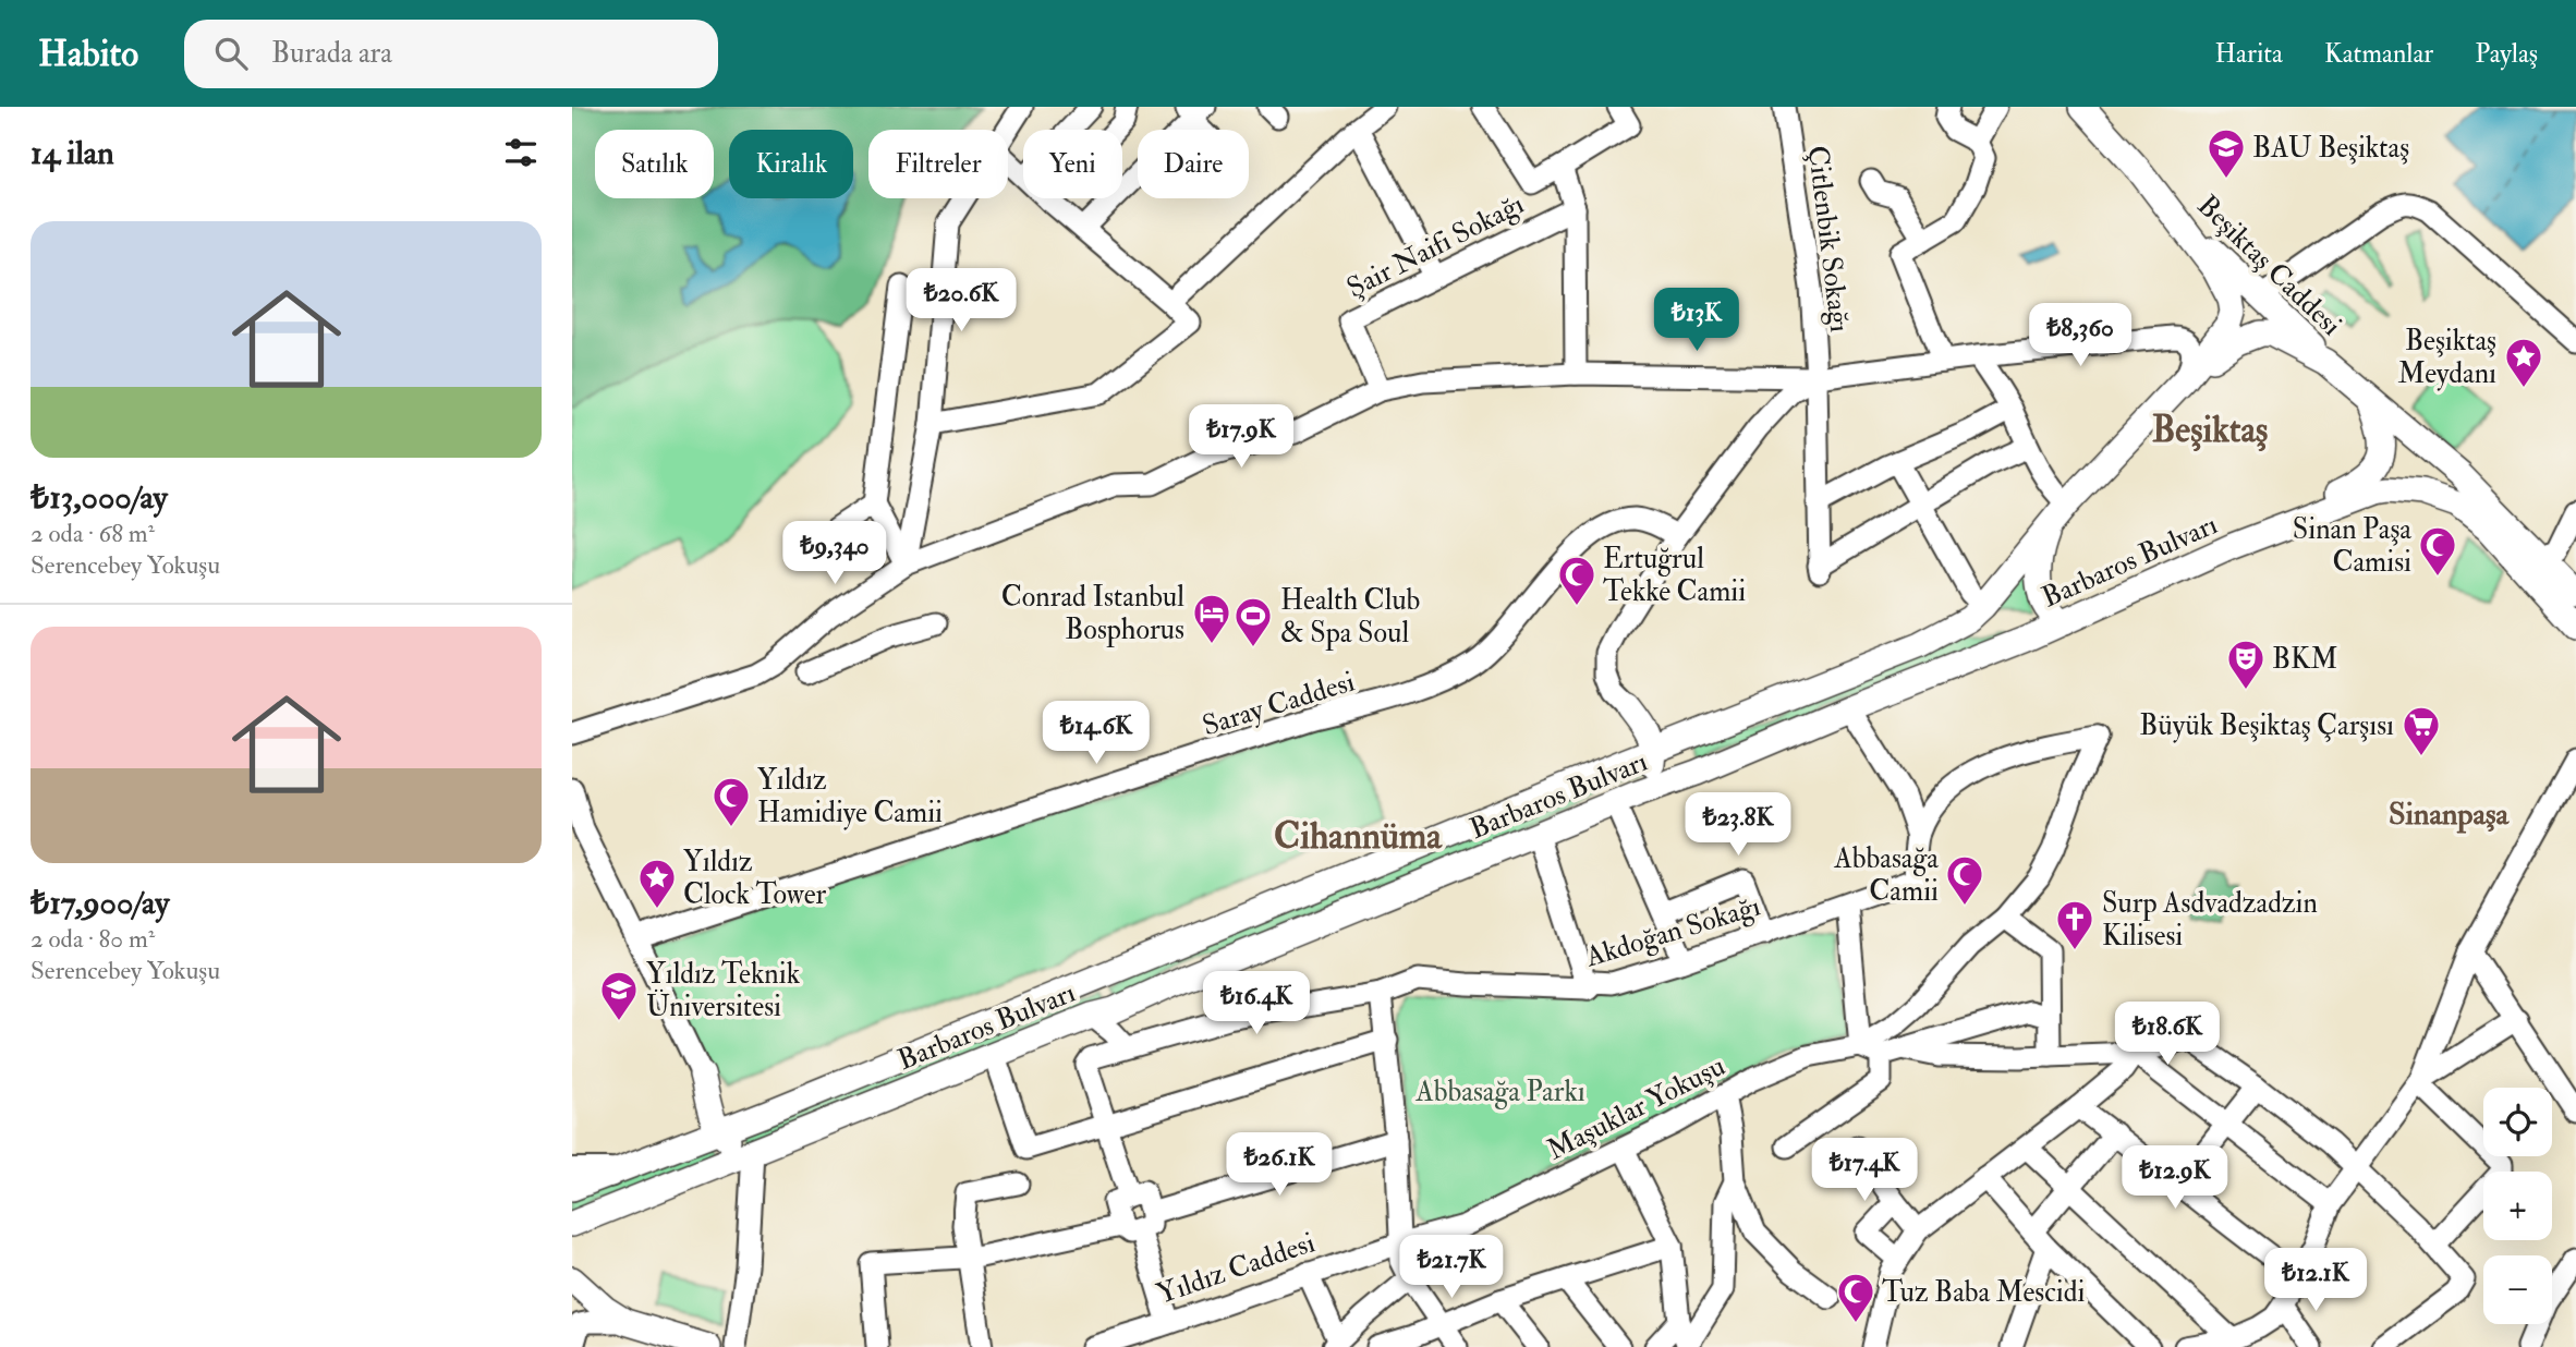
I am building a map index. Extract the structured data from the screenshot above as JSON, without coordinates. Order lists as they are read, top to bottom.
{
  "streets": {
    "main road": ["Beşiktaş Caddesi", "Barbaros Bulvarı"],
    "street": [
      "Çitlenbik Sokağı",
      "Şair Naifi Sokağı",
      "Saray Caddesi",
      "Akdoğan Sokağı",
      "Maşuklar Yokuşu",
      "Yıldız Caddesi"
    ]
  },
  "crossings": [
    ["Maşuklar Yokuşu", "Yıldız Caddesi"]
  ],
  "districts": ["Beşiktaş", "Sinanpaşa", "Cihannüma"],
  "parks": ["Abbasağa Parkı"],
  "places": {
    "school or university": ["BAU Beşiktaş", "Yıldız Teknik Üniversitesi"],
    "place": ["Beşiktaş Meydanı", "Yıldız Clock Tower"],
    "mosque": [
      "Sinan Paşa Camisi",
      "Ertuğrul Tekke Camii",
      "Yıldız Hamidiye Camii",
      "Abbasağa Camii",
      "Tuz Baba Mescidi"
    ],
    "hotel": ["Conrad Istanbul Bosphorus"],
    "sports": ["Health Club & Spa Soul"],
    "theatre": ["BKM"],
    "supermarket": ["Büyük Beşiktaş Çarşısı"],
    "church": ["Surp Asdvadzadzin Kilisesi"]
  },
  "page": {
    "header": "Habito",
    "search": "Burada ara",
    "nav": ["Harita", "Katmanlar", "Paylaş"],
    "heading": "14 ilan",
    "chip": [
      "Satılık",
      "Kiralık",
      "Filtreler",
      "Yeni",
      "Daire"
    ],
    "list": [
      {
        "name": "₺13,000/ay",
        "note": "2 oda · 68 m² · Serencebey Yokuşu"
      },
      {
        "name": "₺17,900/ay",
        "note": "2 oda · 80 m² · Serencebey Yokuşu"
      }
    ],
    "price": [
      "₺20.6K",
      "₺13K",
      "₺8,360",
      "₺17.9K",
      "₺9,340",
      "₺14.6K",
      "₺23.8K",
      "₺16.4K",
      "₺18.6K",
      "₺26.1K",
      "₺17.4K",
      "₺12.9K",
      "₺21.7K",
      "₺12.1K"
    ],
    "map_buttons": ["+", "−"]
  }
}
